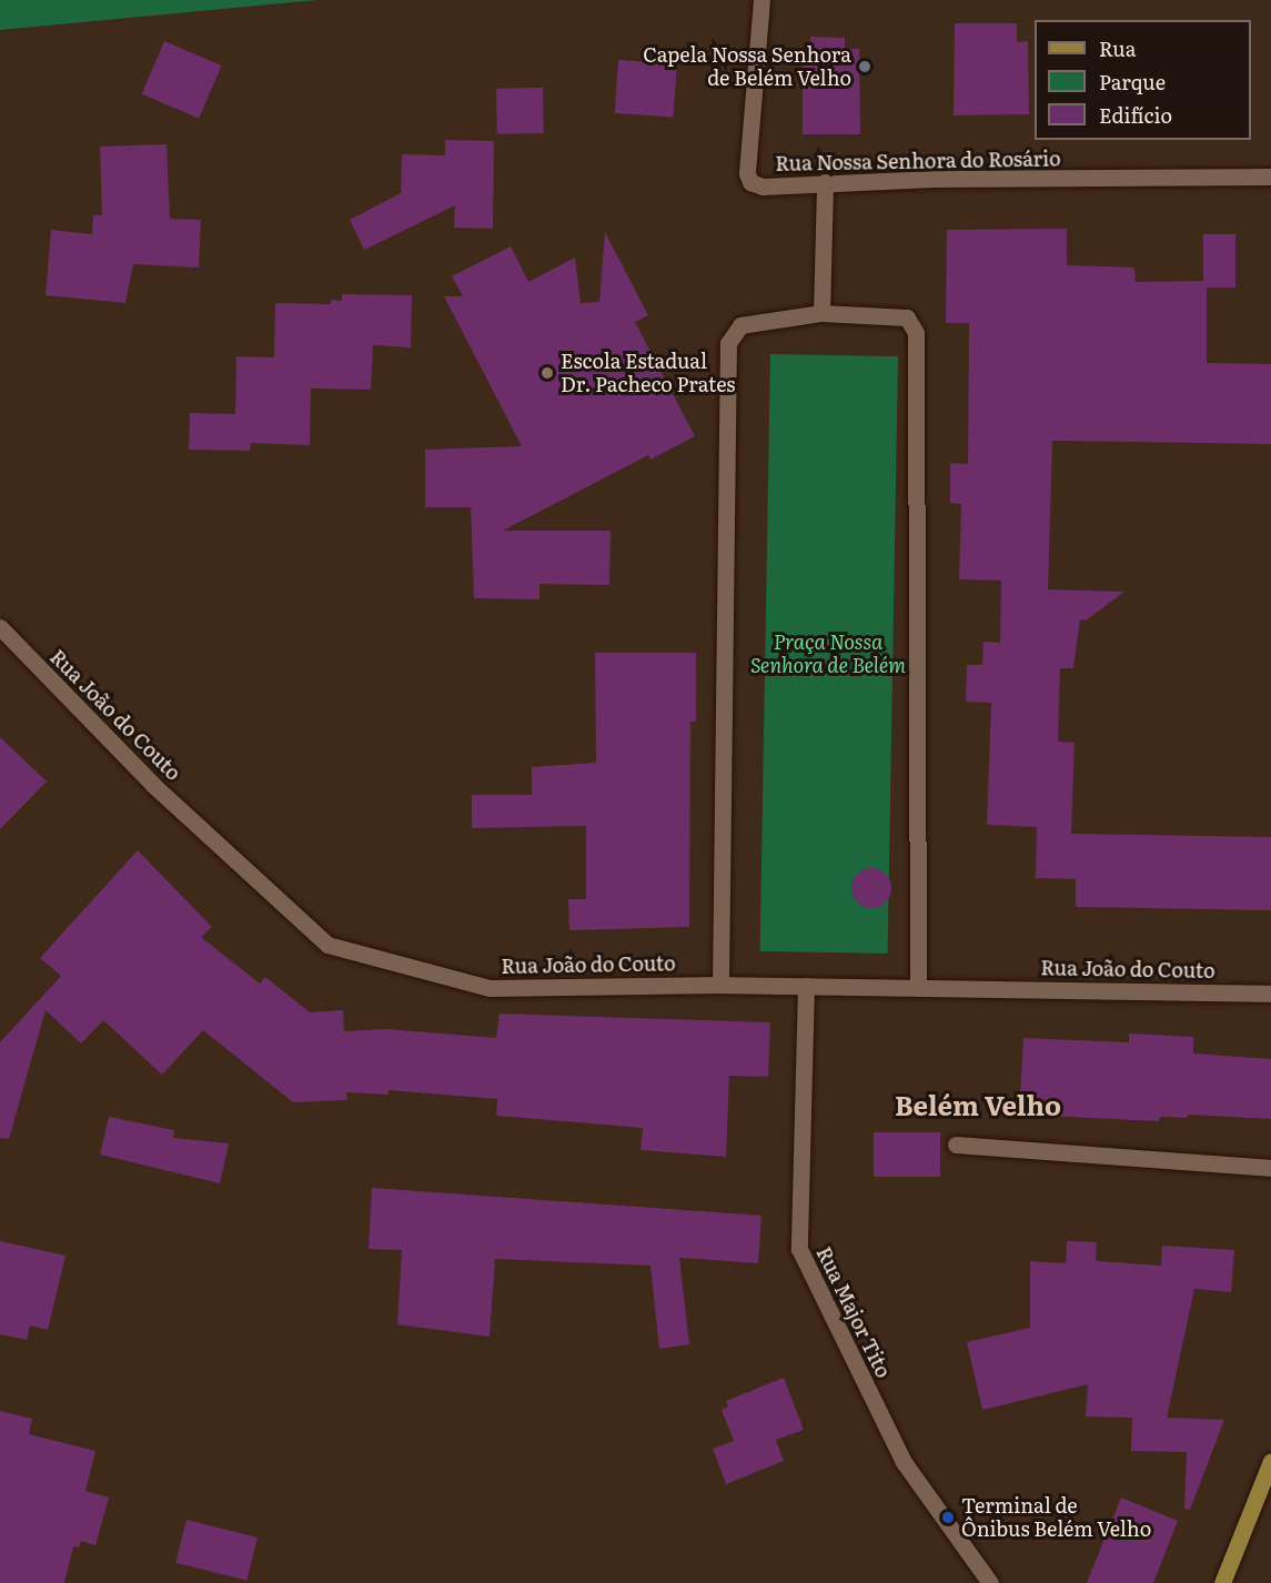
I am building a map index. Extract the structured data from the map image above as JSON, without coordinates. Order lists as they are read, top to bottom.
{
  "streets": {
    "street": ["Rua Nossa Senhora do Rosário", "Rua João do Couto", "Rua Major Tito"]
  },
  "crossings": [
    ["Rua João do Couto", "Rua Major Tito"]
  ],
  "districts": ["Belém Velho"],
  "parks": ["Praça Nossa Senhora de Belém"],
  "places": ["Capela Nossa Senhora de Belém Velho", "Escola Estadual Dr. Pacheco Prates", "Terminal de Ônibus Belém Velho"],
  "legend": ["Rua", "Parque", "Edifício"]
}
